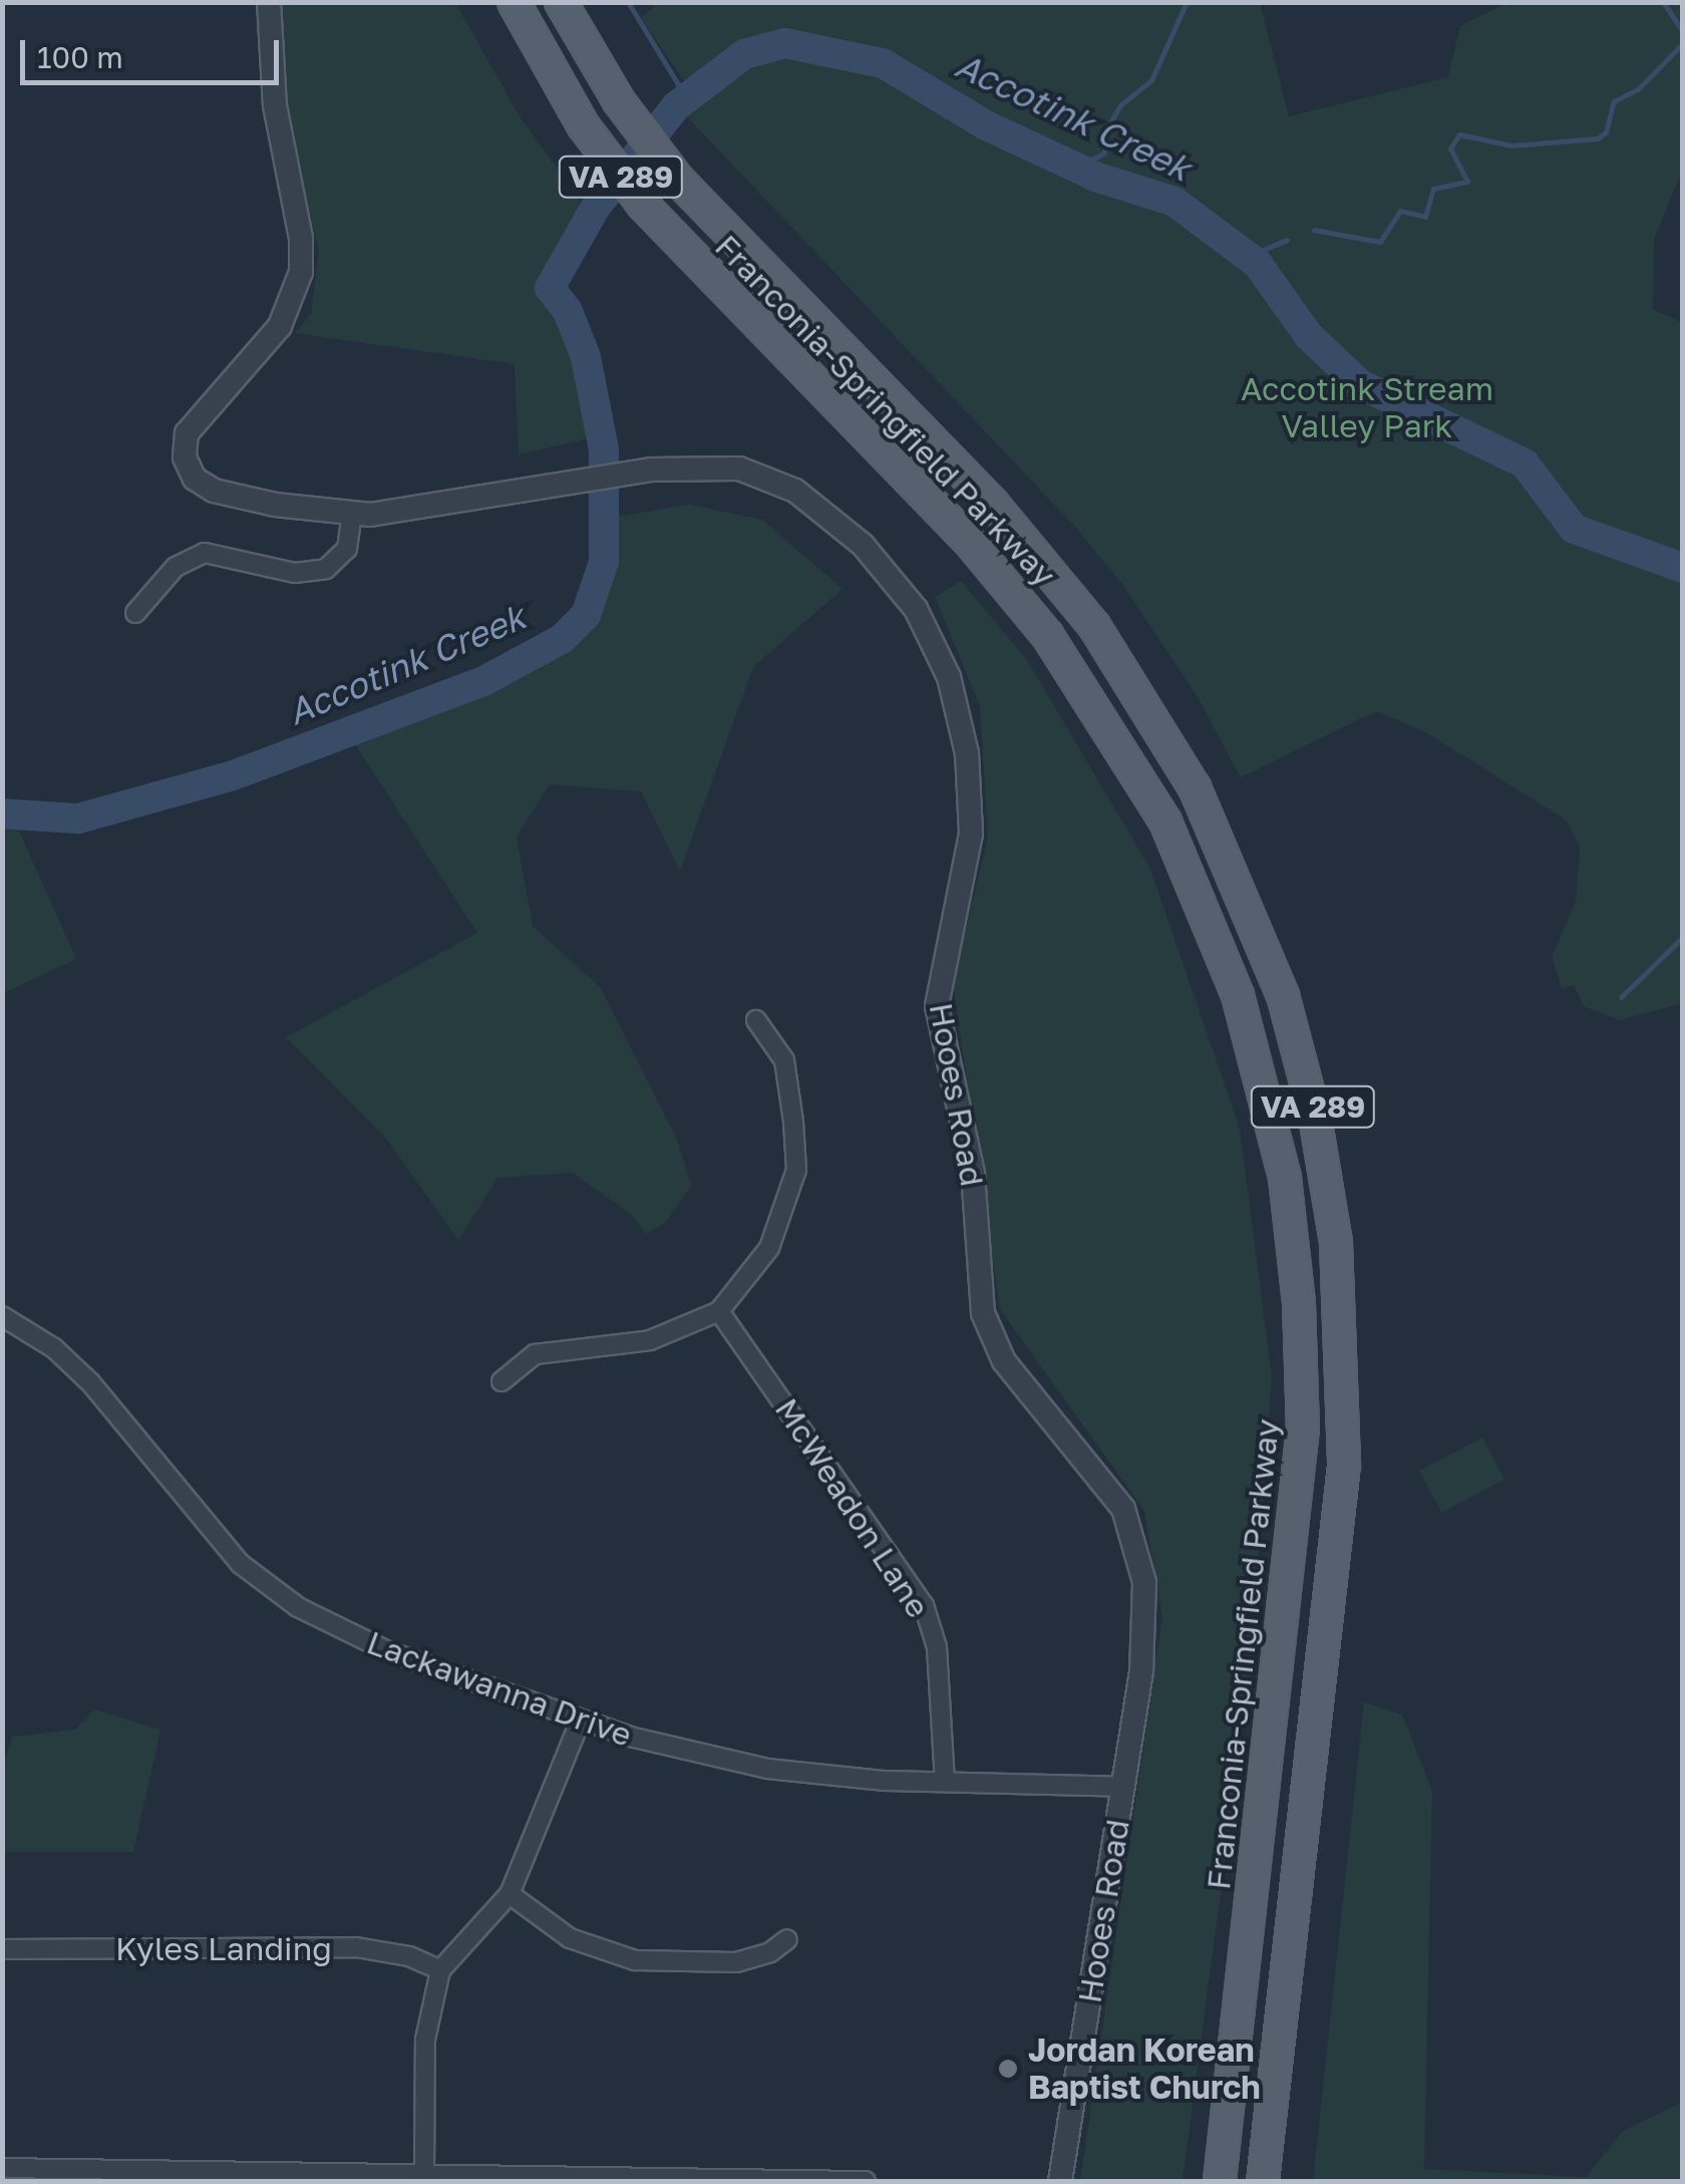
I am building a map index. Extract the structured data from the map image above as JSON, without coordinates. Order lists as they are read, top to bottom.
{
  "streets": {
    "main road": ["VA 289", "Franconia-Springfield Parkway"],
    "street": [
      "Hooes Road",
      "McWeadon Lane",
      "Lackawanna Drive",
      "Kyles Landing"
    ]
  },
  "crossings": [
    ["Hooes Road", "Lackawanna Drive"],
    ["McWeadon Lane", "Lackawanna Drive"]
  ],
  "water": ["Accotink Creek"],
  "parks": ["Accotink Stream Valley Park"],
  "places": ["Jordan Korean Baptist Church"],
  "scale_bar": "100 m"
}
